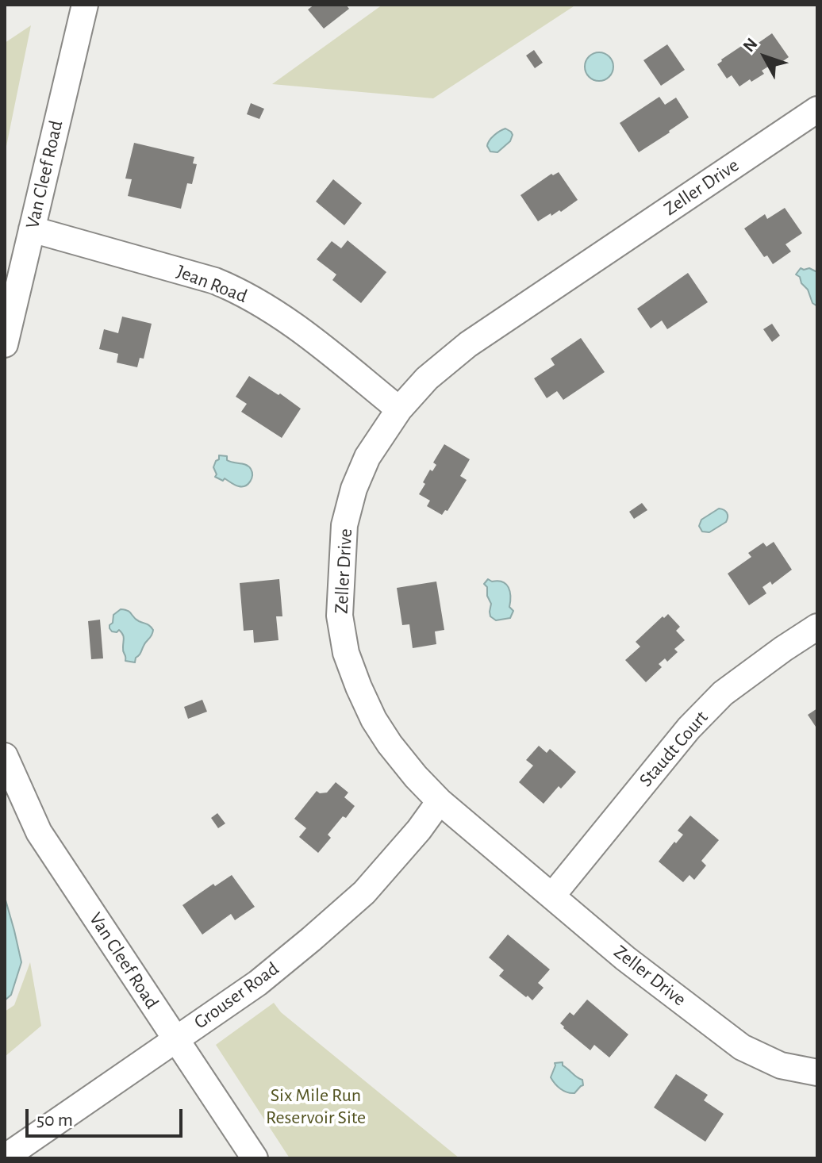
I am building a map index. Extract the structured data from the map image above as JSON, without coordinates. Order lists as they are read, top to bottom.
{
  "streets": {
    "street": [
      "Van Cleef Road",
      "Zeller Drive",
      "Jean Road",
      "Staudt Court",
      "Grouser Road"
    ]
  },
  "crossings": [
    ["Van Cleef Road", "Jean Road"],
    ["Van Cleef Road", "Grouser Road"],
    ["Zeller Drive", "Jean Road"],
    ["Zeller Drive", "Staudt Court"],
    ["Zeller Drive", "Grouser Road"]
  ],
  "parks": ["Six Mile Run Reservoir Site"],
  "scale_bar": "50 m",
  "north": "top left"
}
